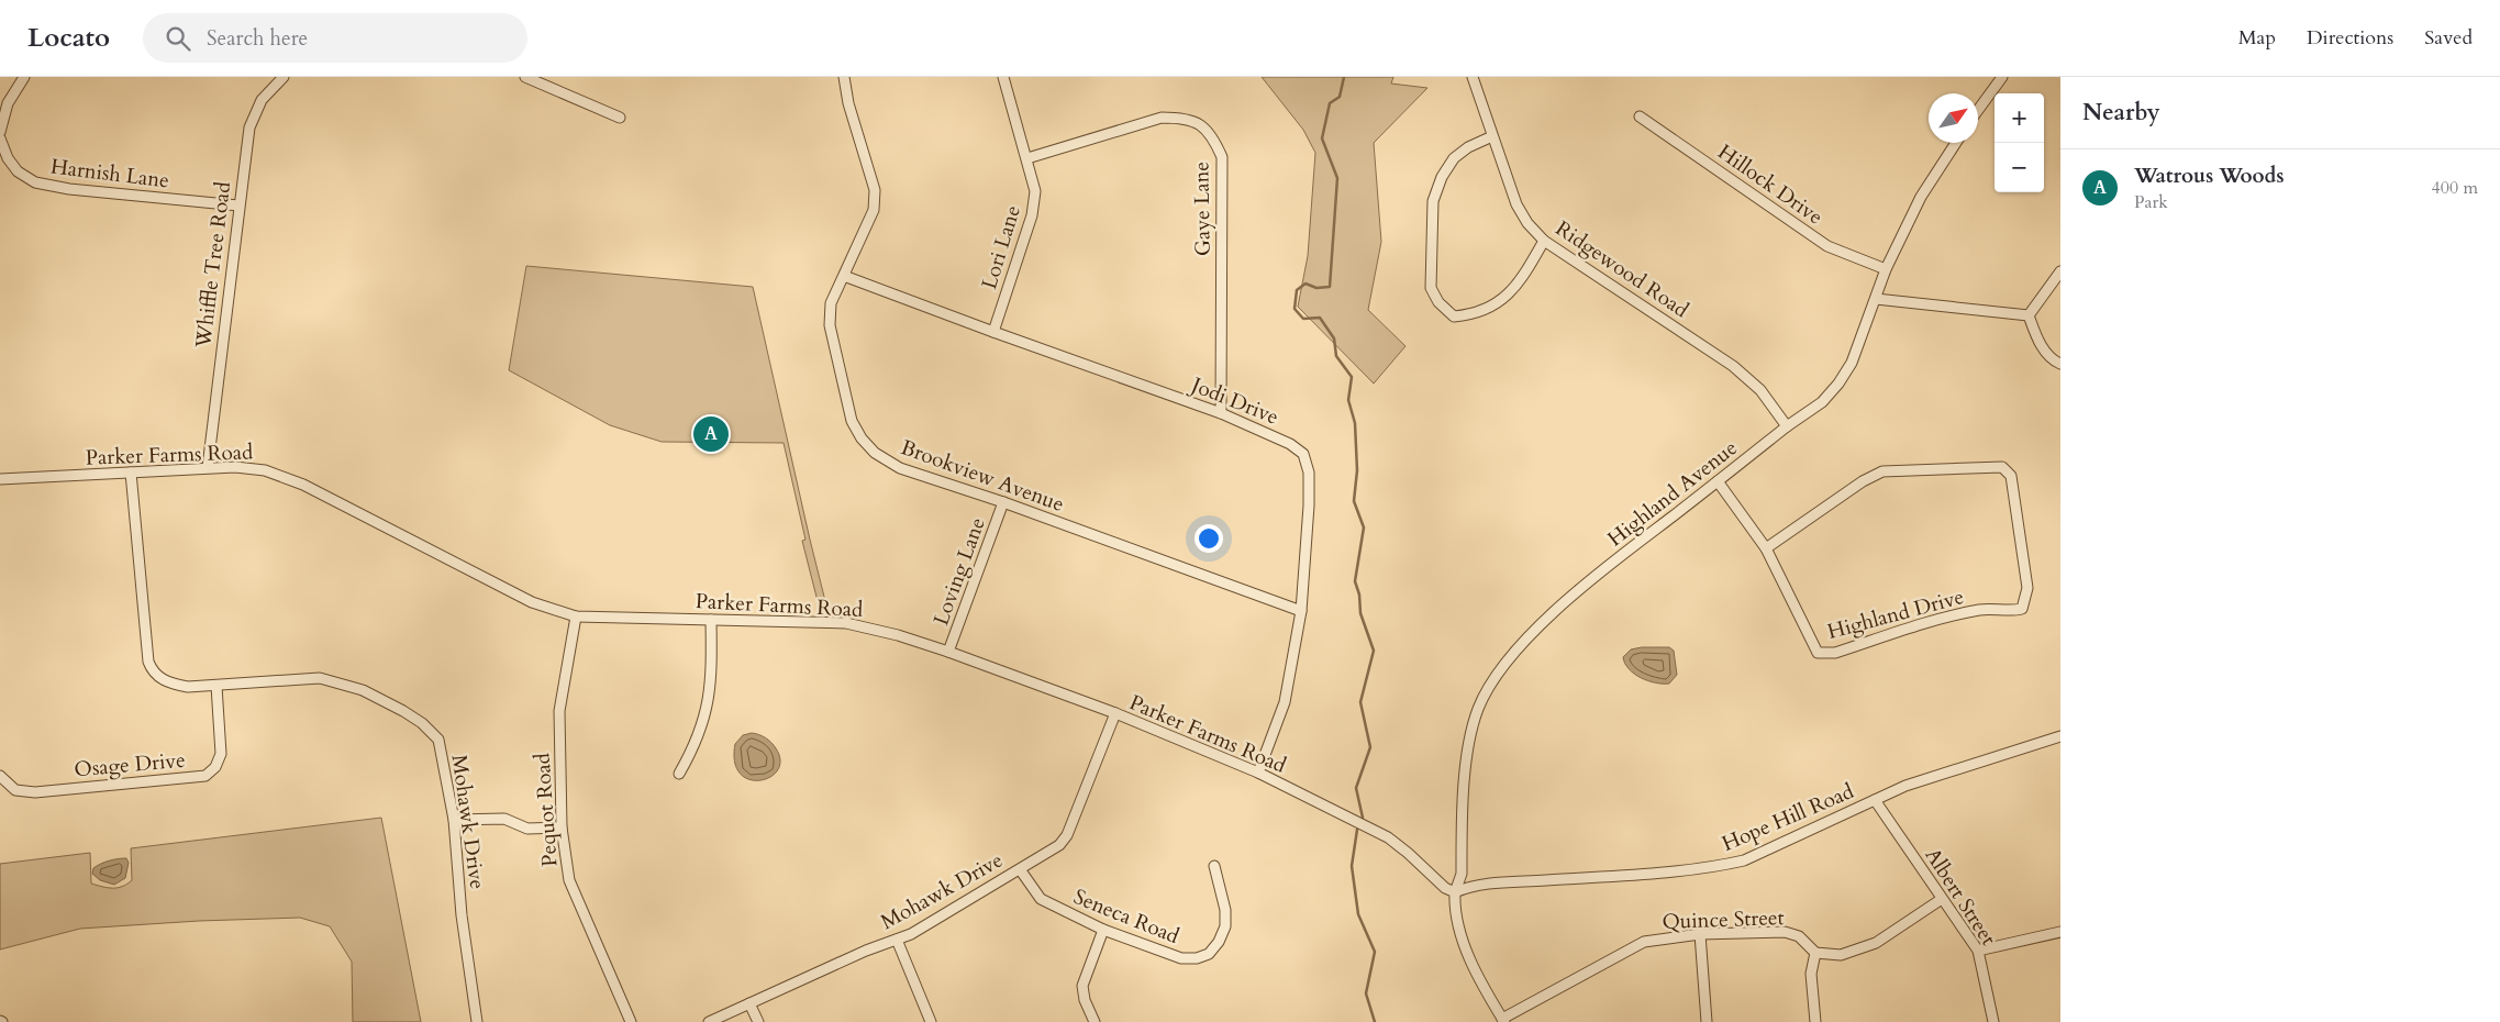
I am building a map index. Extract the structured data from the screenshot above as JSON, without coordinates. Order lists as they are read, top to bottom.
{
  "streets": {
    "street": [
      "Harnish Lane",
      "Hillock Drive",
      "Gaye Lane",
      "Lori Lane",
      "Whiffle Tree Road",
      "Ridgewood Road",
      "Jodi Drive",
      "Parker Farms Road",
      "Brookview Avenue",
      "Highland Avenue",
      "Loving Lane",
      "Highland Drive",
      "Osage Drive",
      "Pequot Road",
      "Hope Hill Road",
      "Mohawk Drive",
      "Albert Street",
      "Seneca Road",
      "Quince Street"
    ]
  },
  "crossings": [
    ["Harnish Lane", "Whiffle Tree Road"],
    ["Hillock Drive", "Highland Avenue"],
    ["Gaye Lane", "Lori Lane"],
    ["Gaye Lane", "Jodi Drive"],
    ["Lori Lane", "Jodi Drive"],
    ["Whiffle Tree Road", "Parker Farms Road"],
    ["Ridgewood Road", "Highland Avenue"],
    ["Jodi Drive", "Parker Farms Road"],
    ["Jodi Drive", "Brookview Avenue"],
    ["Parker Farms Road", "Highland Avenue"],
    ["Parker Farms Road", "Loving Lane"],
    ["Parker Farms Road", "Pequot Road"],
    ["Parker Farms Road", "Hope Hill Road"],
    ["Parker Farms Road", "Mohawk Drive"],
    ["Brookview Avenue", "Loving Lane"],
    ["Highland Avenue", "Highland Drive"],
    ["Highland Avenue", "Hope Hill Road"],
    ["Osage Drive", "Mohawk Drive"],
    ["Hope Hill Road", "Albert Street"],
    ["Mohawk Drive", "Seneca Road"]
  ],
  "north": "top right",
  "page": {
    "header": "Locato",
    "search": "Search here",
    "nav": ["Map", "Directions", "Saved"],
    "heading": "Nearby",
    "map_buttons": ["+", "−"],
    "list": [
      {
        "mark": "A",
        "name": "Watrous Woods",
        "note": "Park",
        "value": "400 m"
      }
    ],
    "pins": "A"
  }
}
